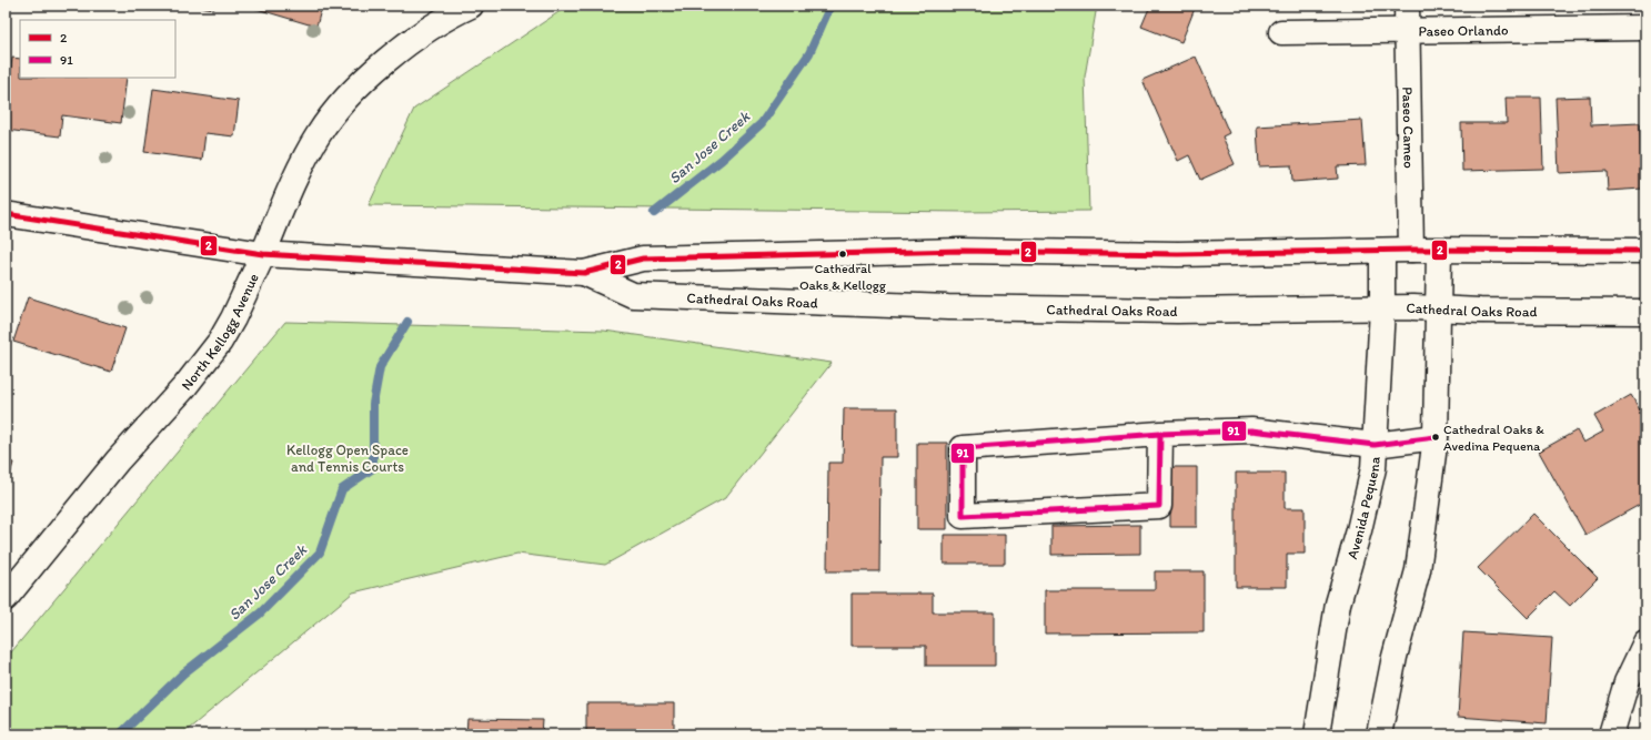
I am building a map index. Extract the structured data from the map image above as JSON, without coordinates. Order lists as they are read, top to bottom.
{
  "streets": {
    "street": [
      "Paseo Orlando",
      "Paseo Cameo",
      "Cathedral Oaks Road",
      "North Kellogg Avenue",
      "Avenida Pequena"
    ]
  },
  "crossings": [
    ["Paseo Orlando", "Paseo Cameo"],
    ["Paseo Cameo", "Cathedral Oaks Road"],
    ["Cathedral Oaks Road", "North Kellogg Avenue"],
    ["Cathedral Oaks Road", "Avenida Pequena"]
  ],
  "water": ["San Jose Creek"],
  "parks": ["Kellogg Open Space and Tennis Courts"],
  "places": ["Cathedral Oaks & Kellogg", "Cathedral Oaks & Avedina Pequena"],
  "lines": ["transit line 2", "transit line 91"],
  "legend": ["2", "91"]
}
